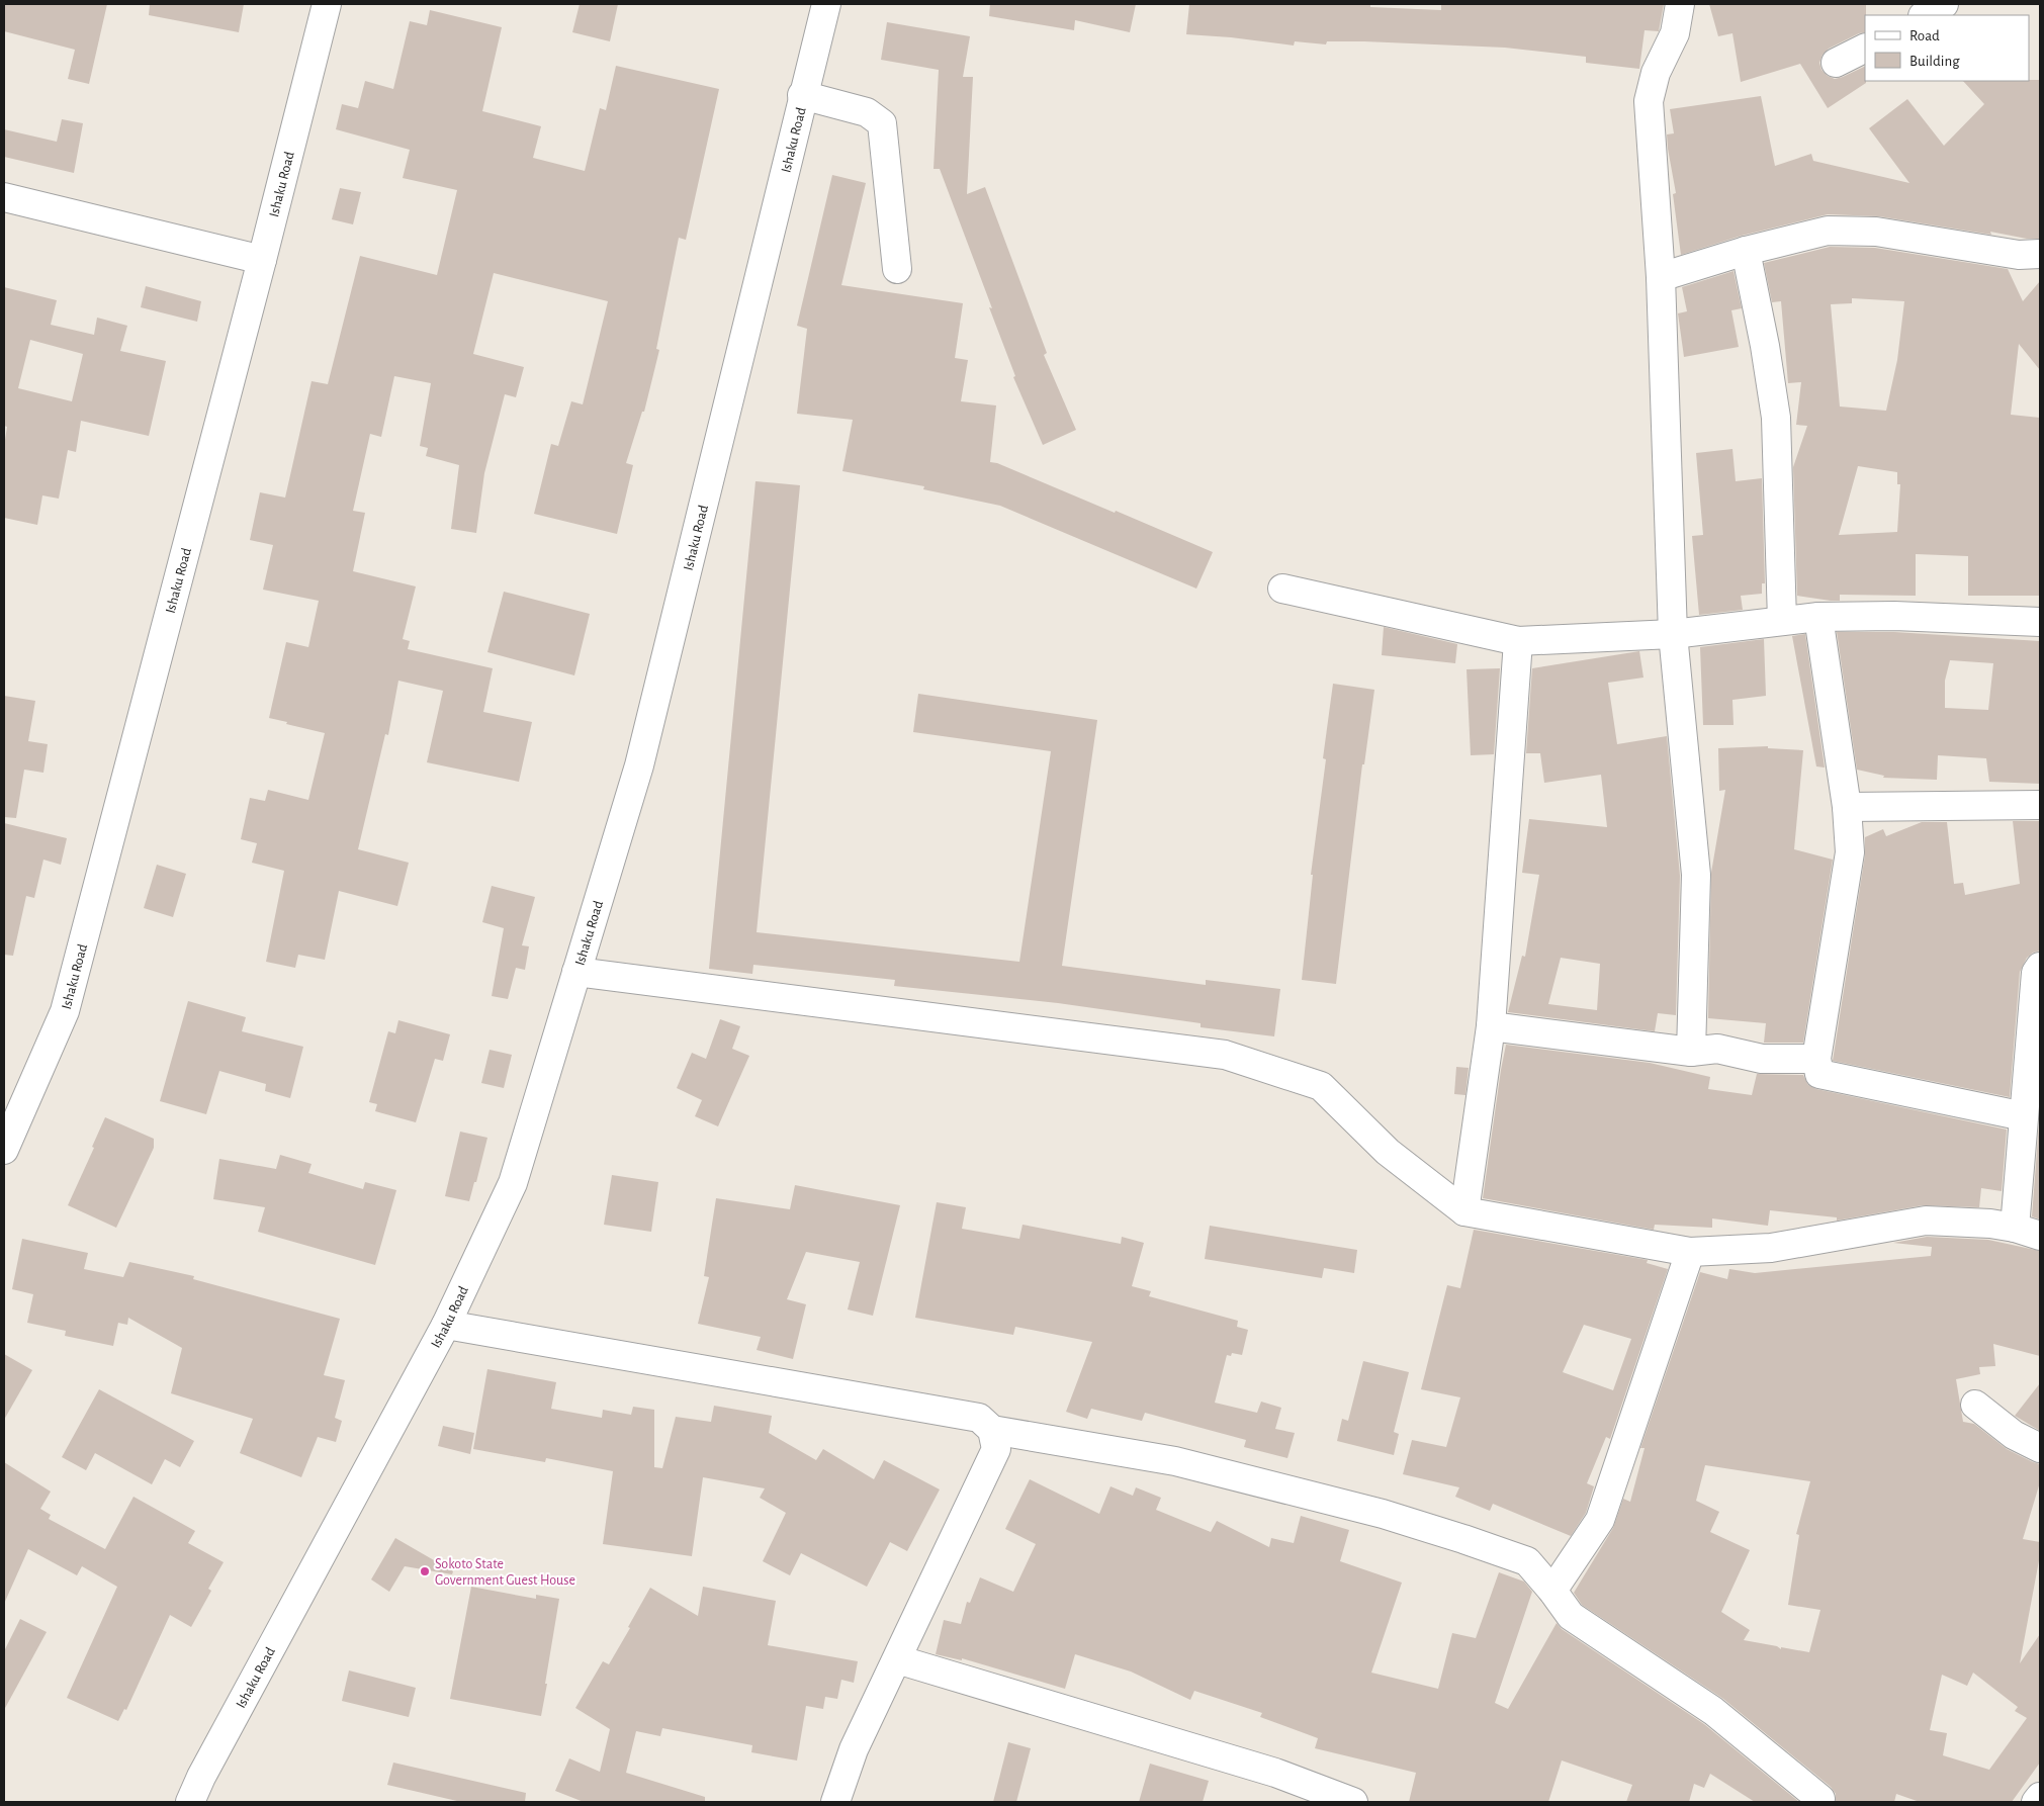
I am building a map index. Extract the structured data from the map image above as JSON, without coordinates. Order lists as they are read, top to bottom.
{
  "streets": {
    "street": ["Ishaku Road"]
  },
  "places": ["Sokoto State Government Guest House"],
  "legend": ["Road", "Building"]
}
